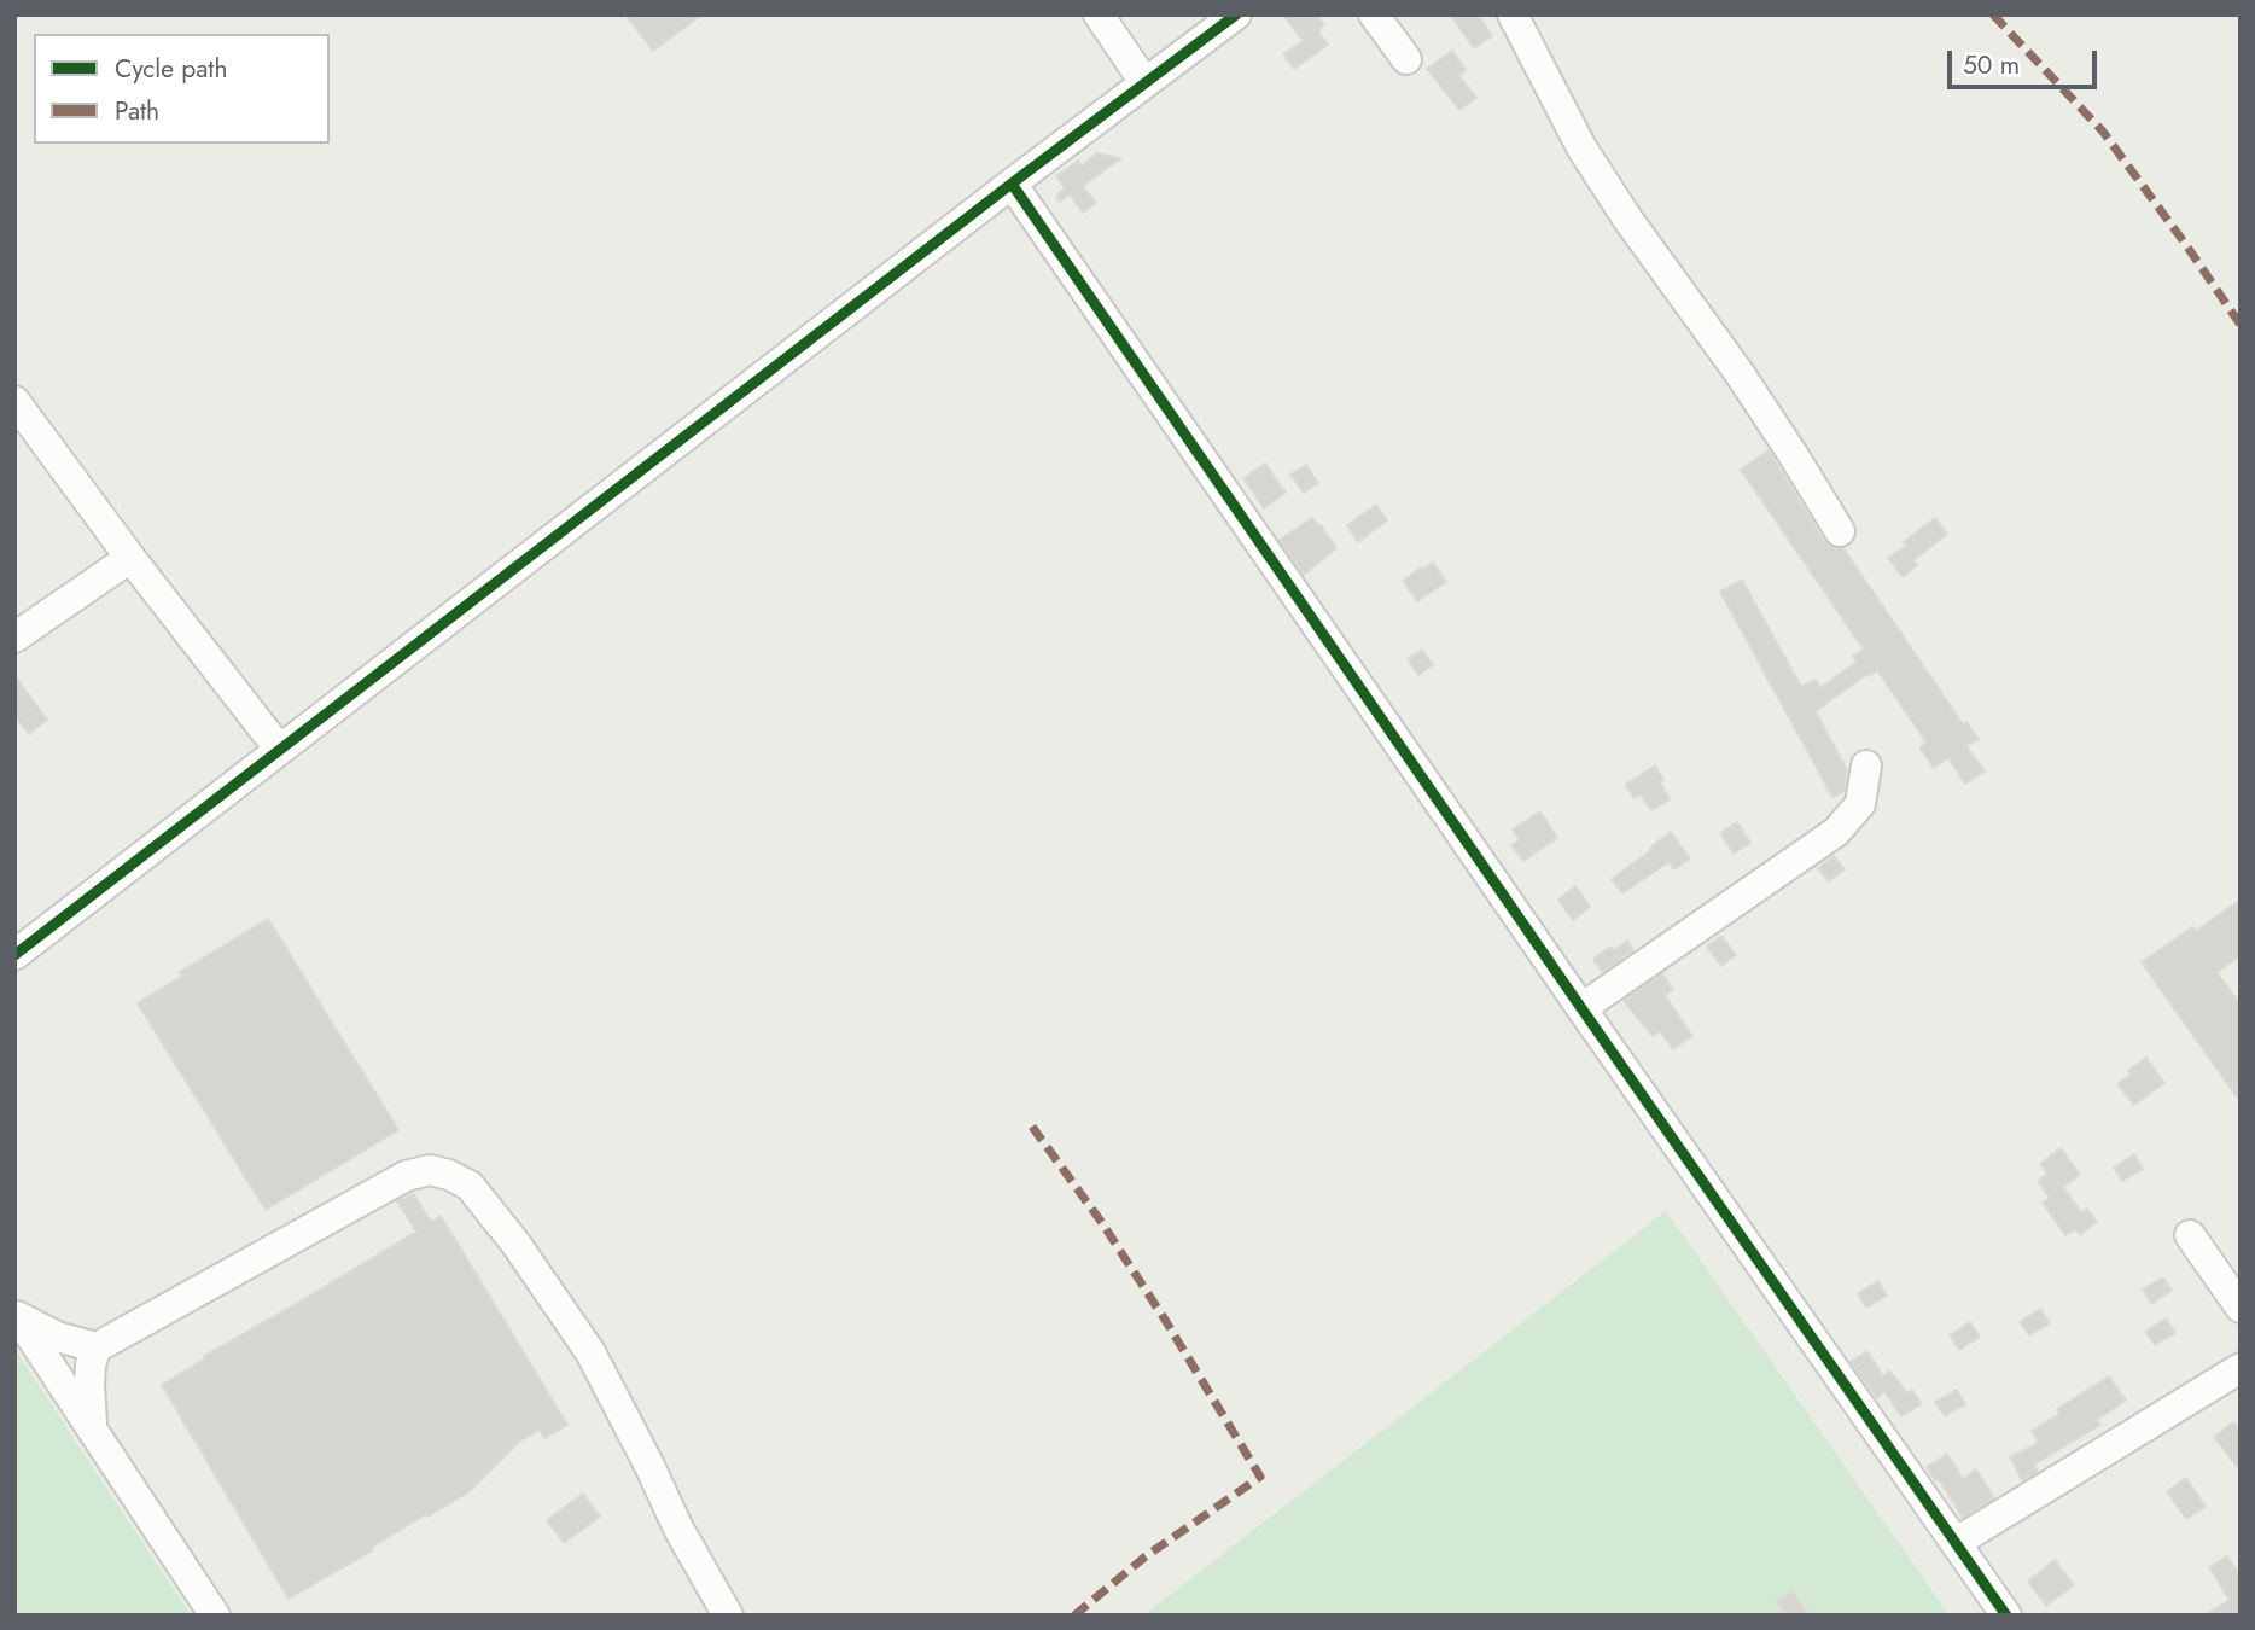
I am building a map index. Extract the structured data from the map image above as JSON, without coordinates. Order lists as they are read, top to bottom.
{
  "legend": ["Cycle path", "Path"],
  "scale_bar": "50 m"
}
